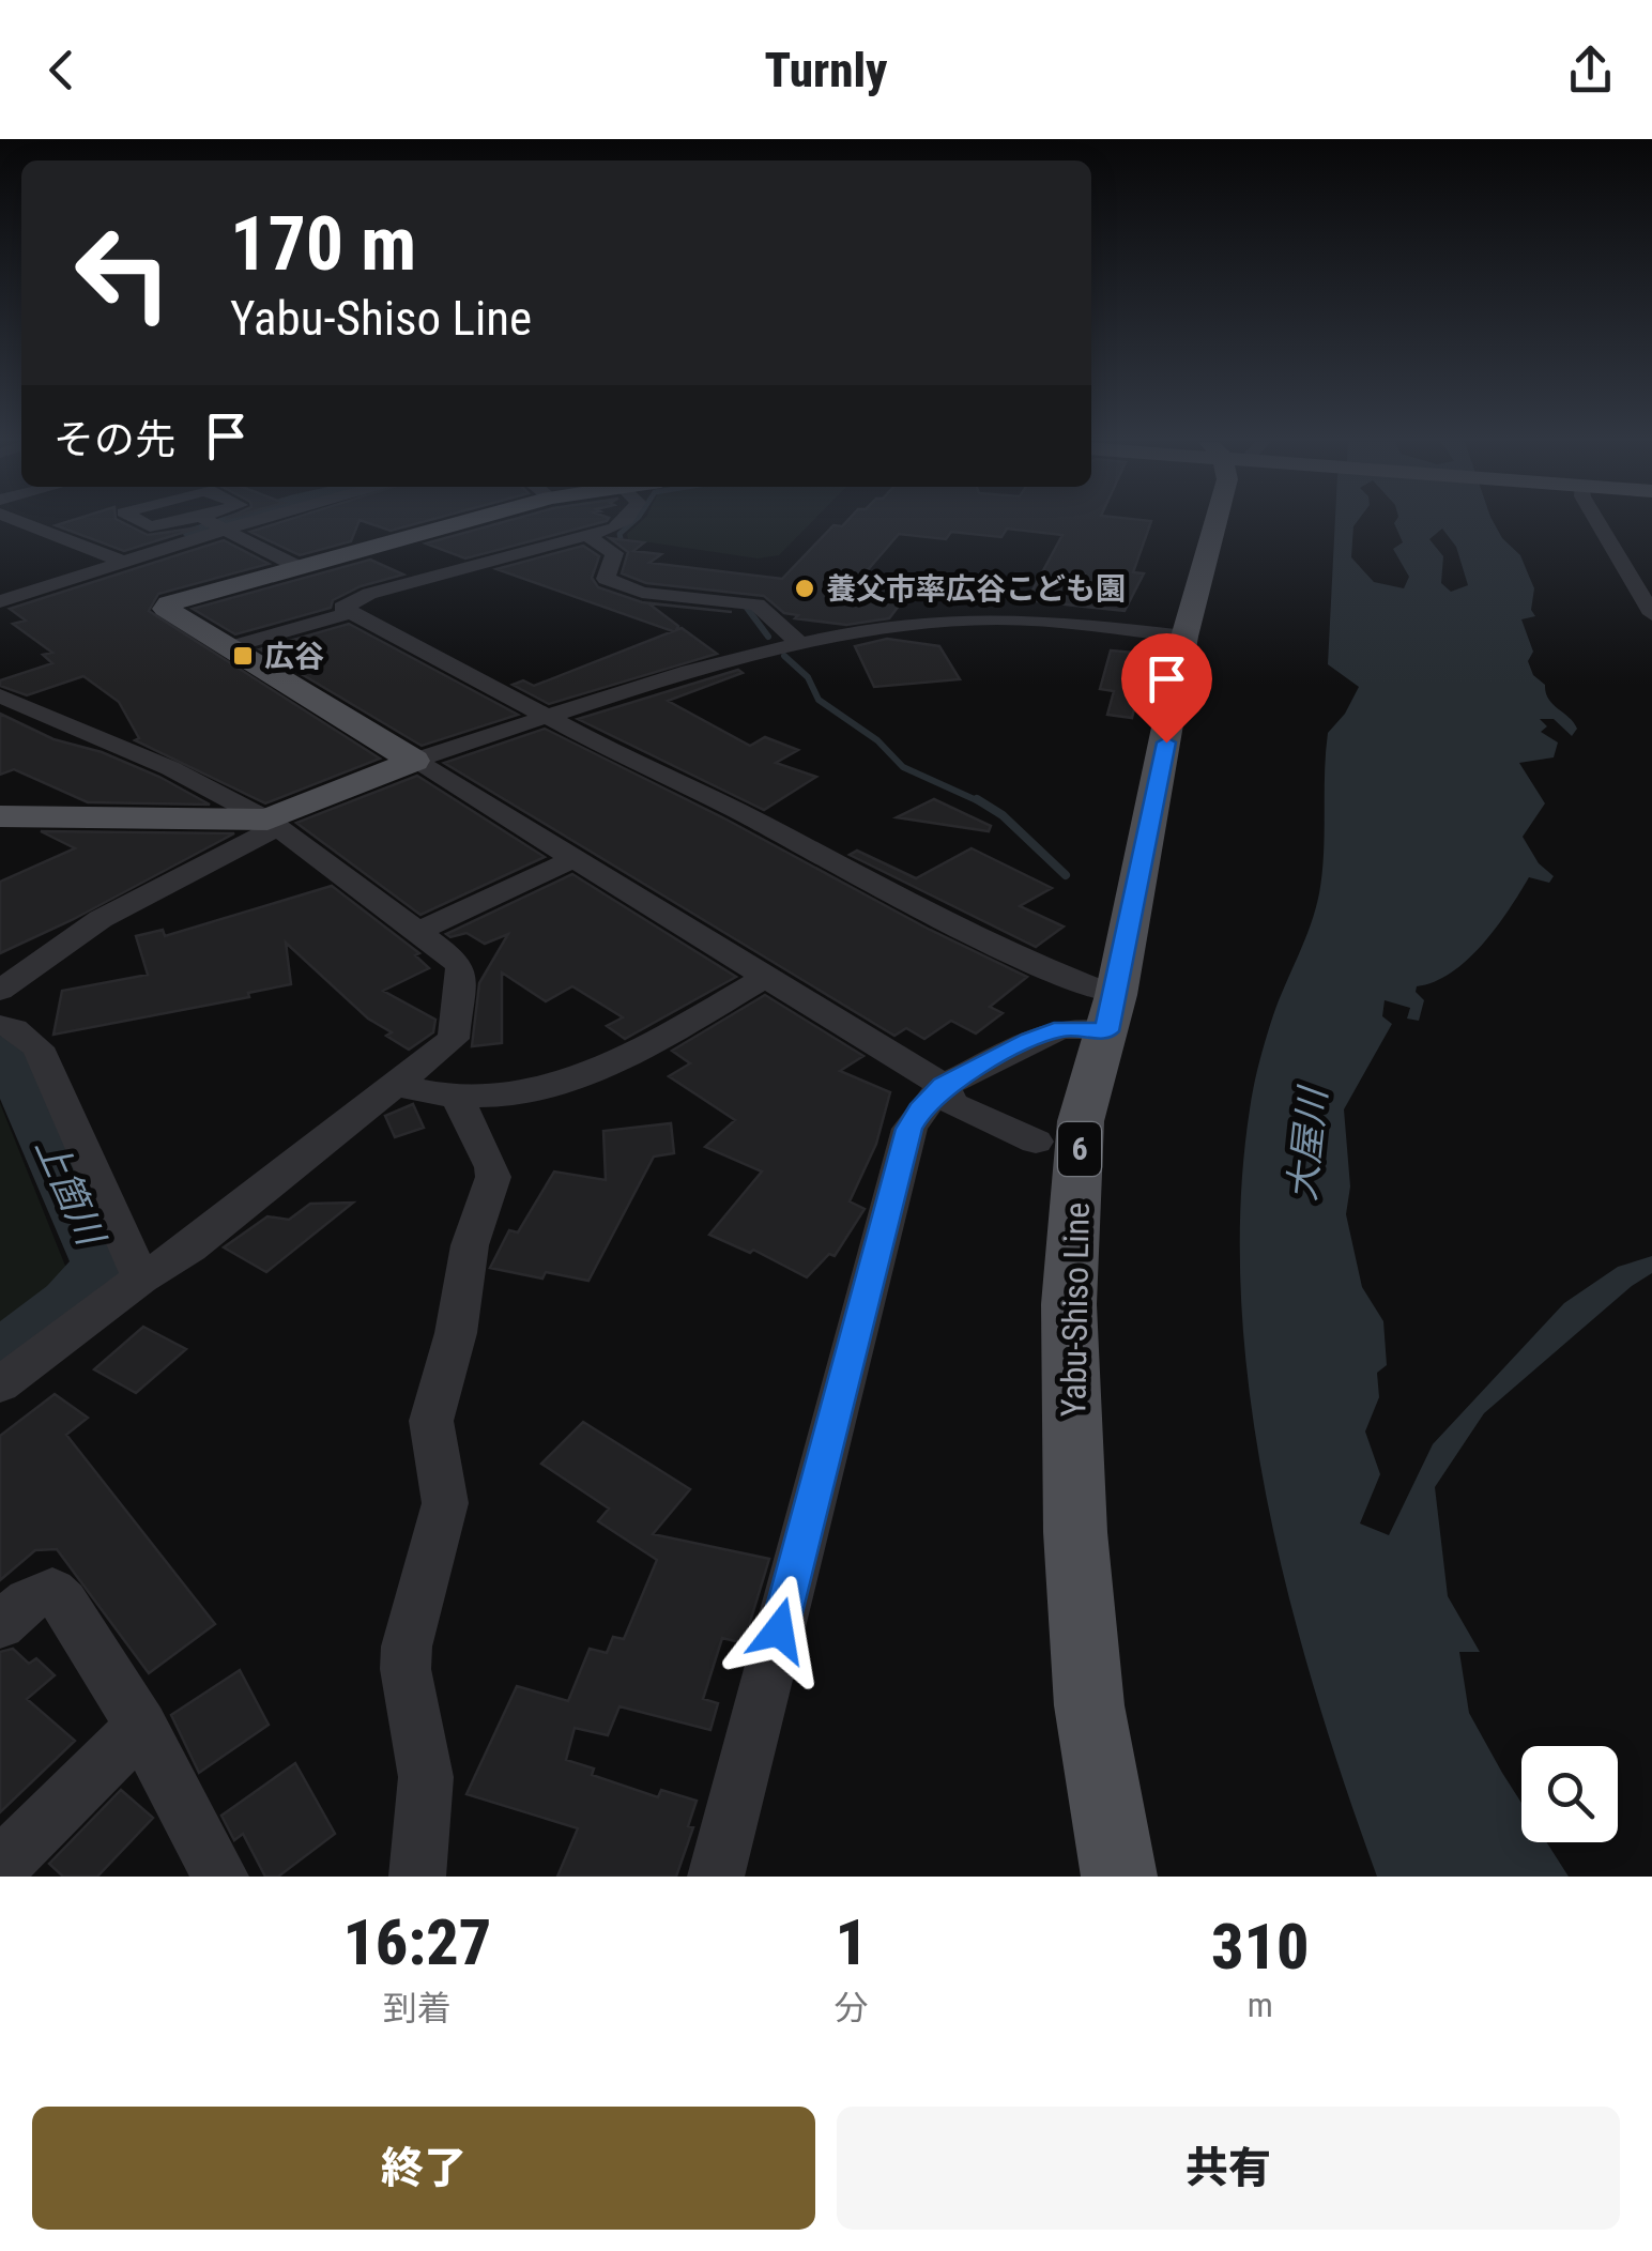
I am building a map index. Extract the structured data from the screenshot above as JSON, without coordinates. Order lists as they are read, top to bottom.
{
  "streets": {
    "main road": ["6", "Yabu-Shiso Line"]
  },
  "water": ["大屋川", "上箇川"],
  "places": {
    "other": ["養父市率広谷こども園"],
    "transit": ["広谷"]
  },
  "page": {
    "header": "Turnly",
    "turn": ["170 m", "Yabu-Shiso Line"],
    "then": "その先",
    "eta": [
      "16:27",
      "到着",
      "1",
      "分",
      "310",
      "m"
    ],
    "buttons": ["終了", "共有"]
  }
}
